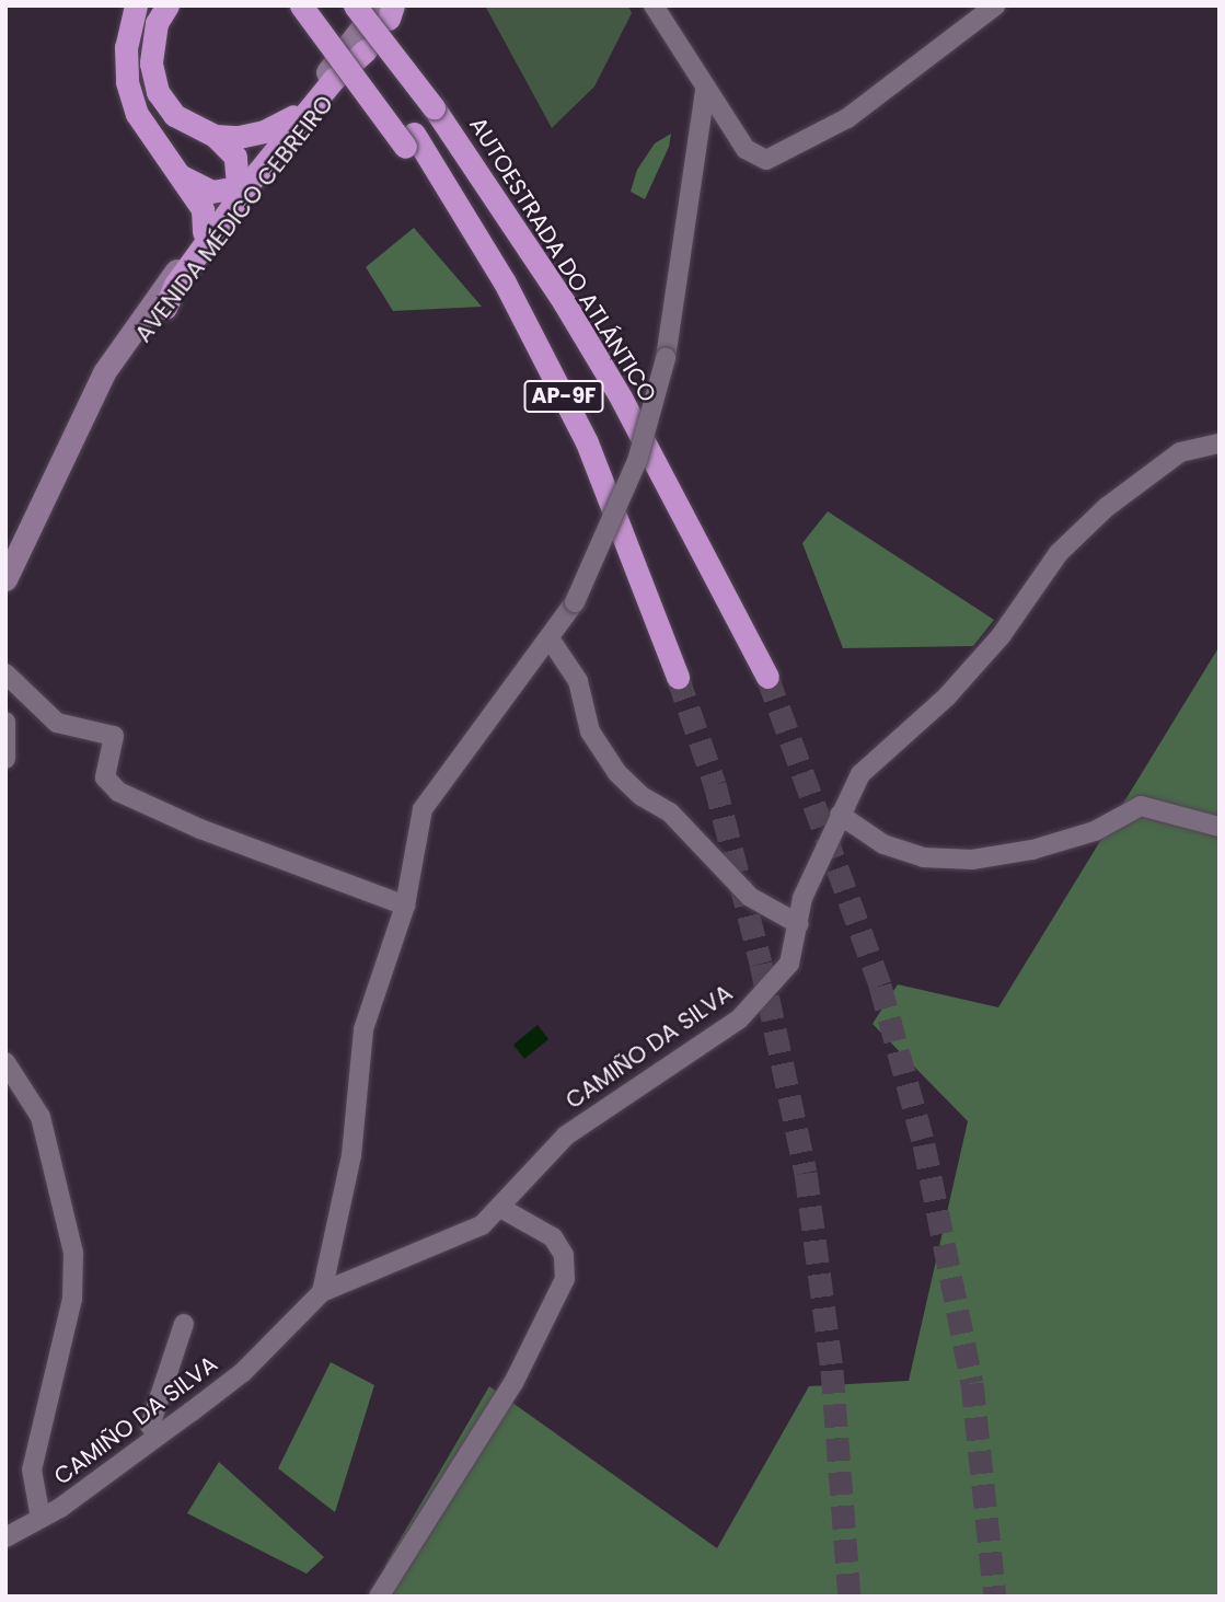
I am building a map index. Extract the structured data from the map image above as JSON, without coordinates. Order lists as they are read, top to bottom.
{
  "streets": {
    "highway": ["AUTOESTRADA DO ATLÁNTICO", "AP-9F"],
    "main road": ["AVENIDA MÉDICO CEBREIRO"],
    "street": ["CAMIÑO DA SILVA"]
  }
}
